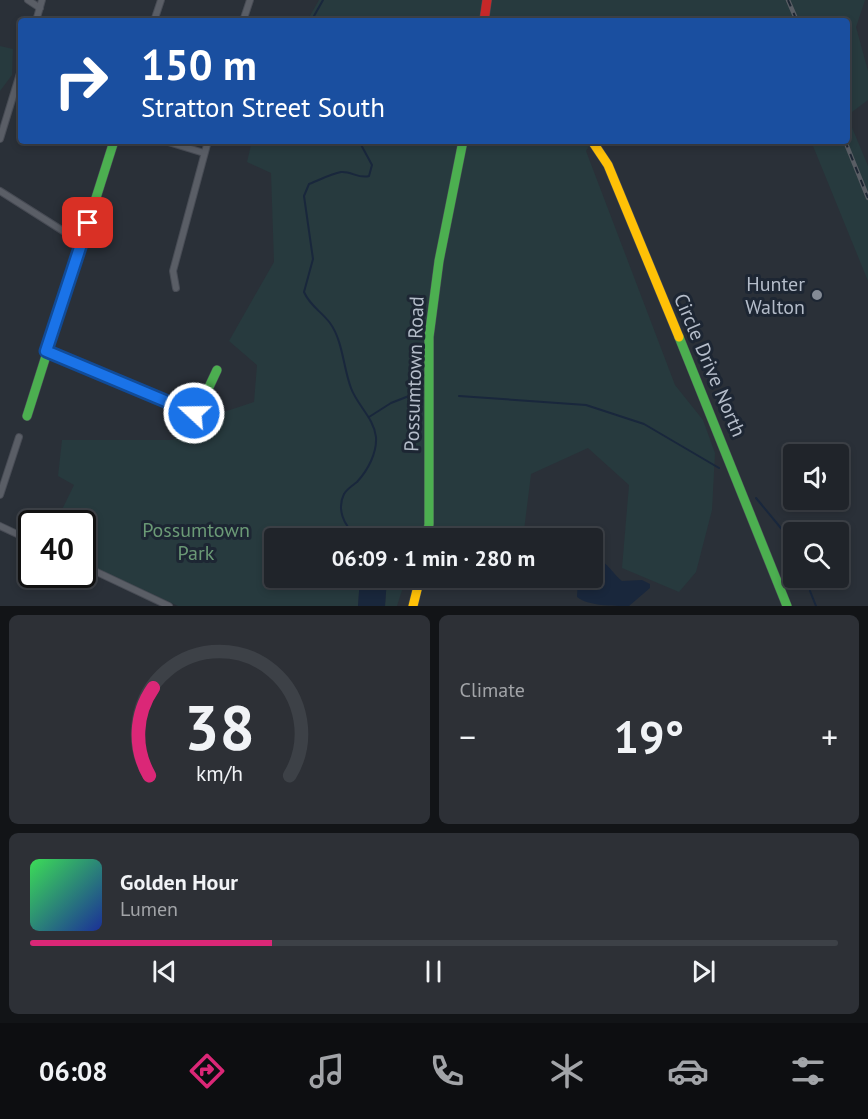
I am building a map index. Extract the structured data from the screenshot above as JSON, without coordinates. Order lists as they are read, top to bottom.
{
  "streets": {
    "street": ["Circle Drive North", "Possumtown Road"]
  },
  "parks": ["Possumtown Park"],
  "places": ["Hunter Walton"],
  "page": {
    "turn": ["150 m", "Stratton Street South"],
    "limit": "40",
    "trip": "06:09 · 1 min · 280 m",
    "tile": "Climate",
    "heat": ["−", "19°", "+"],
    "song": ["Golden Hour", "Lumen"],
    "tabs": "06:08",
    "gauge": ["38", "km/h"]
  }
}
